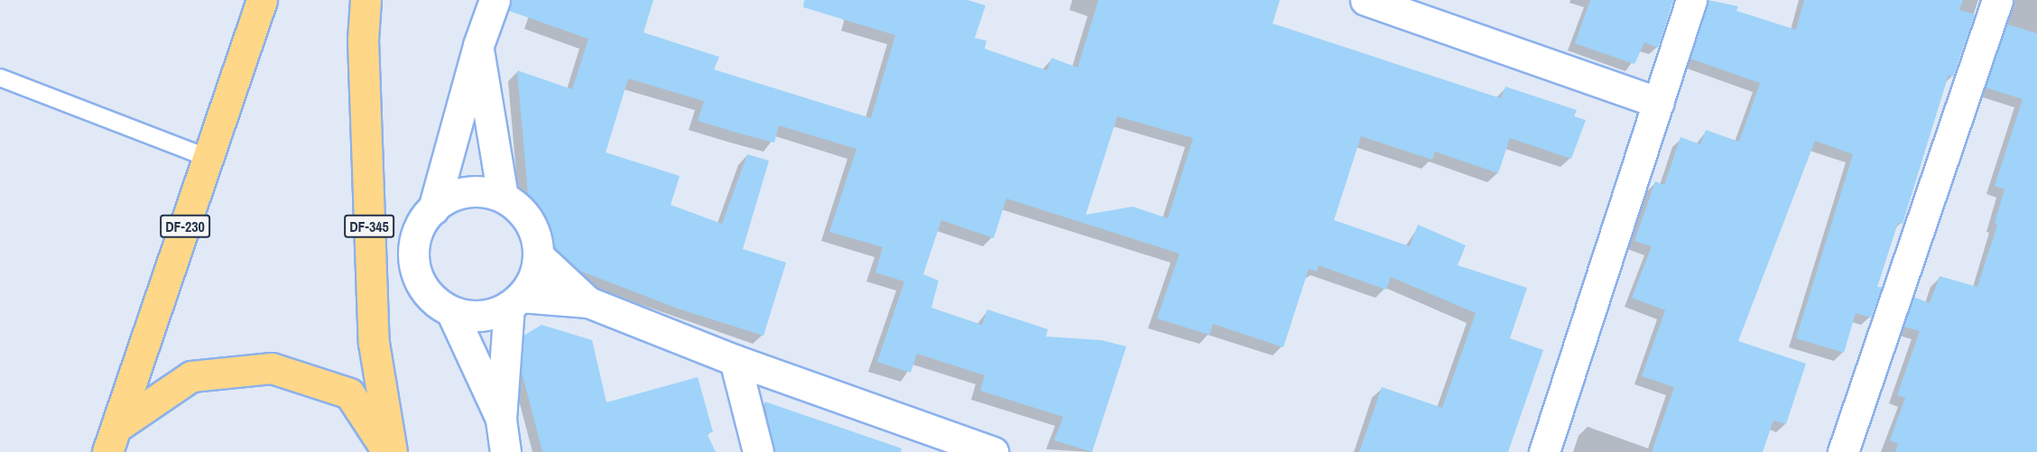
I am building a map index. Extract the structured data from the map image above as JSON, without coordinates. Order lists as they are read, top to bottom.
{
  "streets": {
    "main road": ["DF-230", "DF-345"]
  }
}
